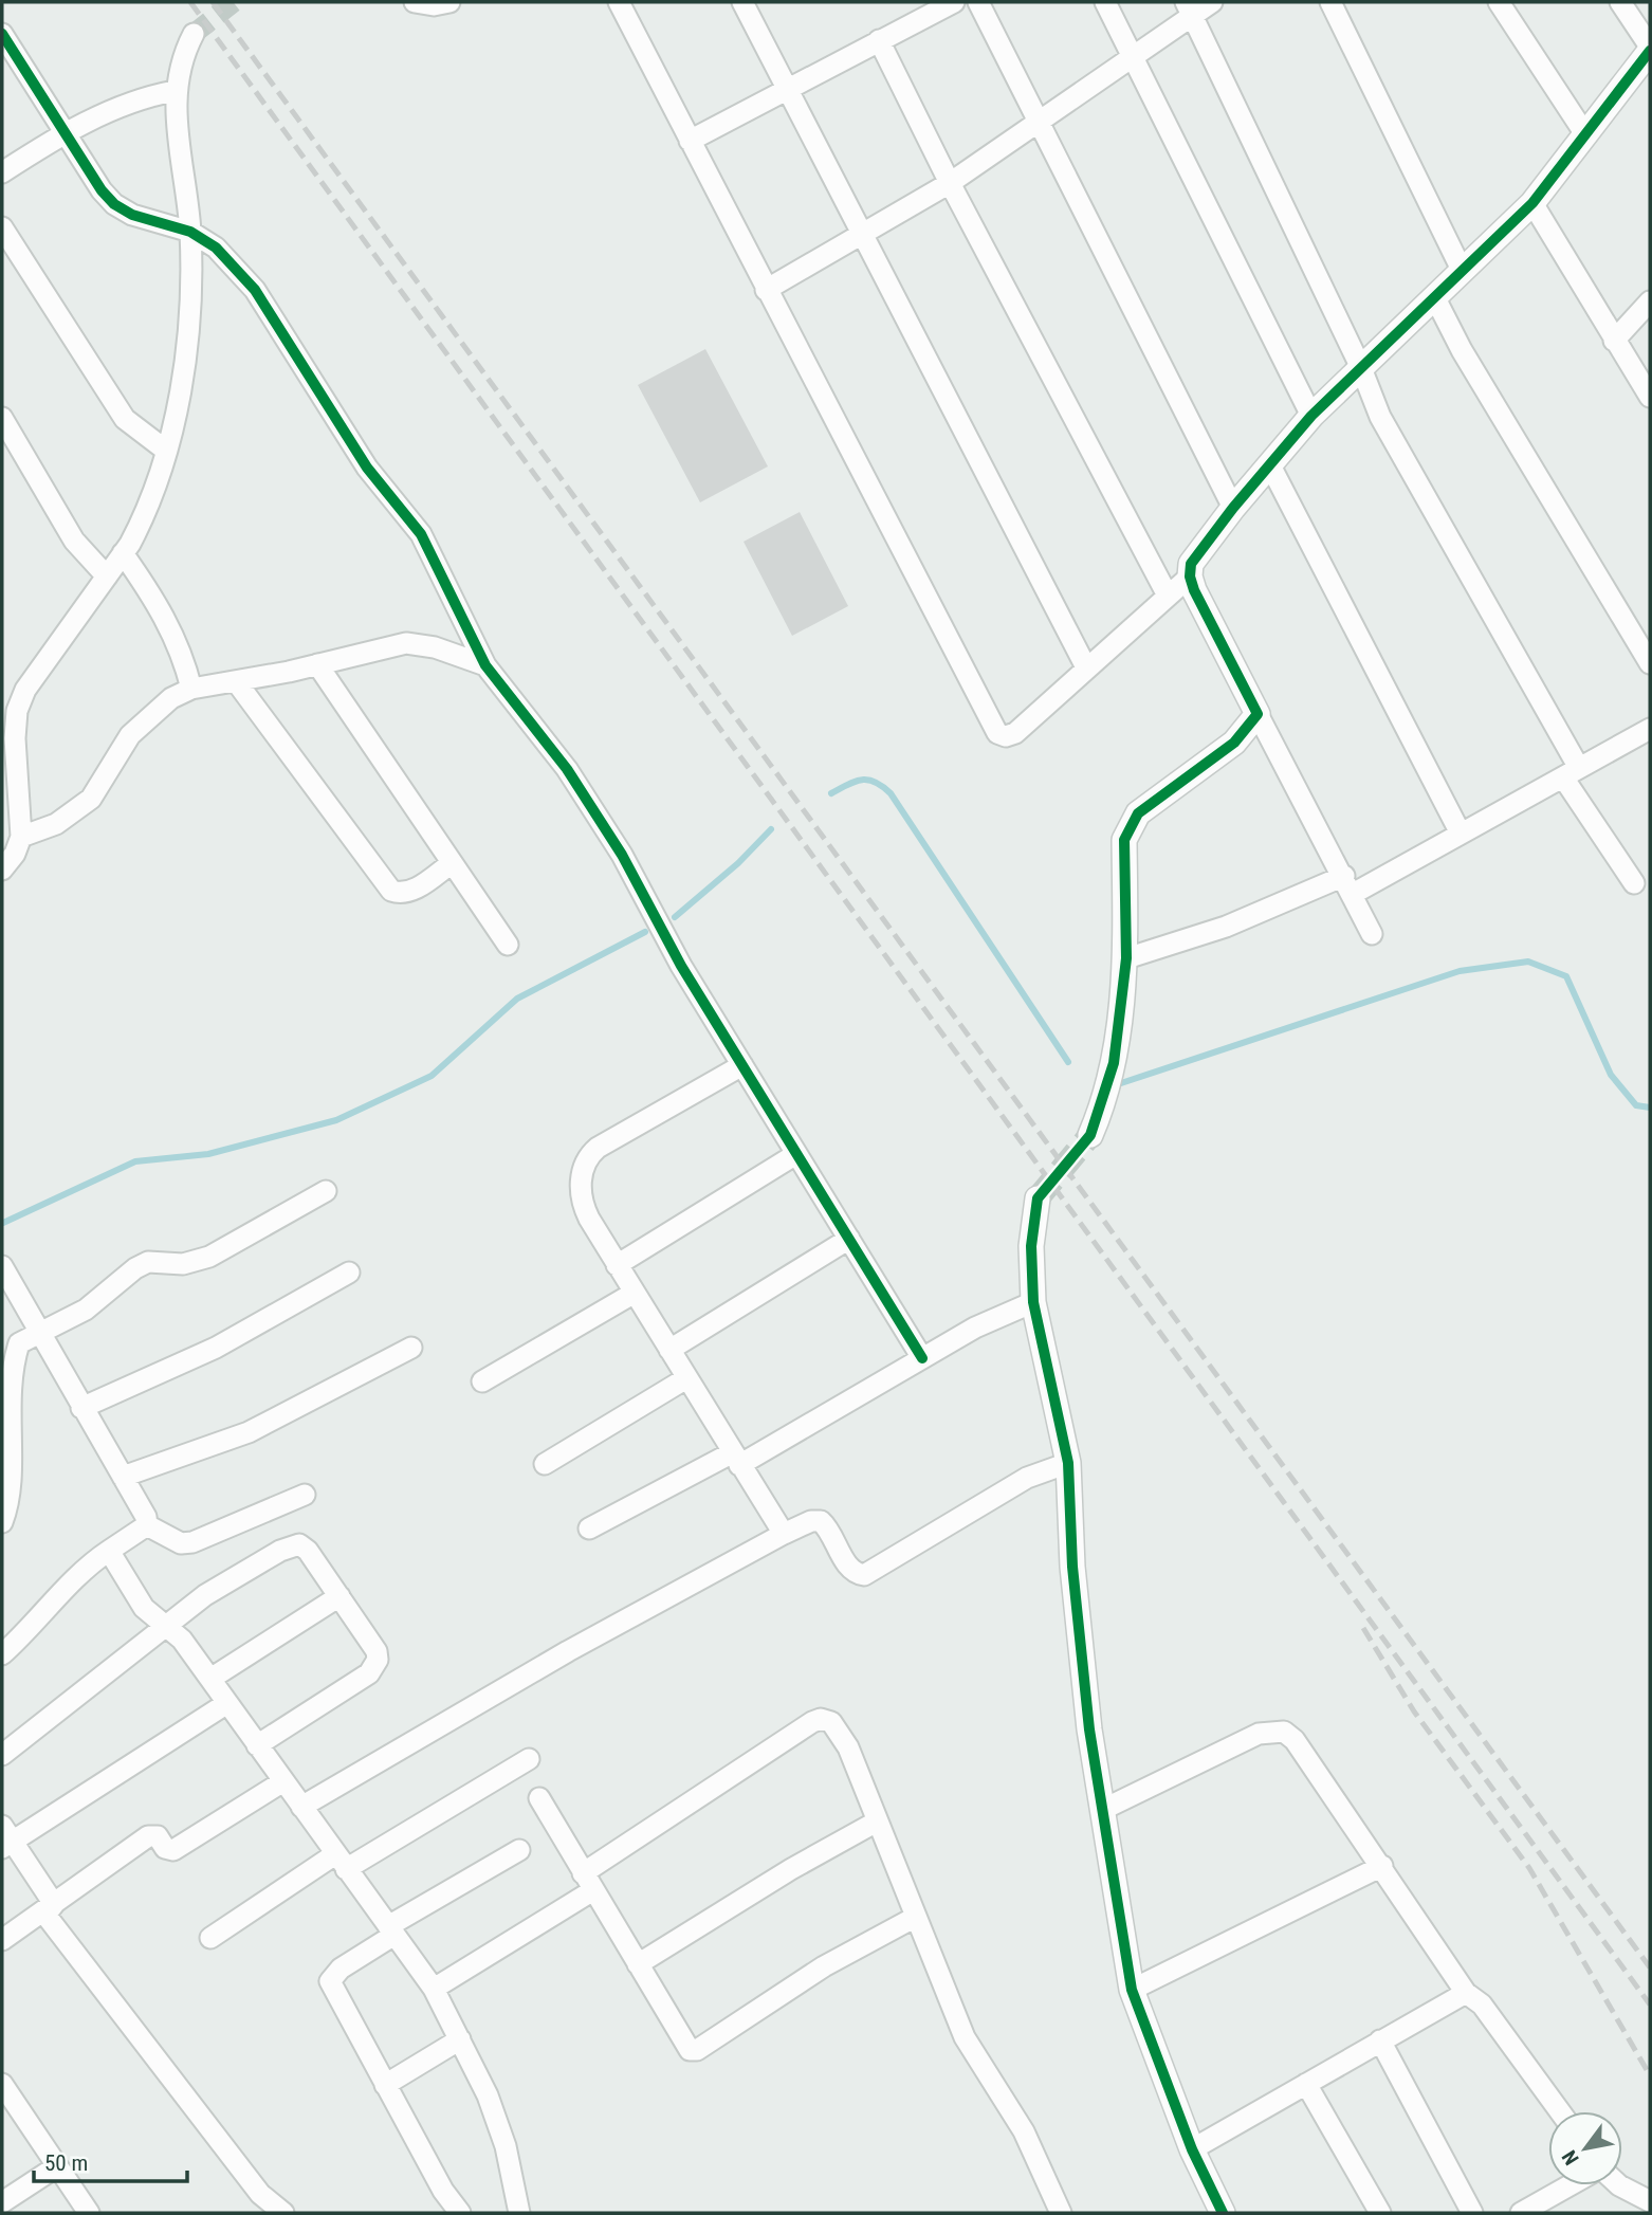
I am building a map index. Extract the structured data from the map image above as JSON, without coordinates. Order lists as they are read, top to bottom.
{
  "scale_bar": "50 m",
  "north": "bottom left"
}
